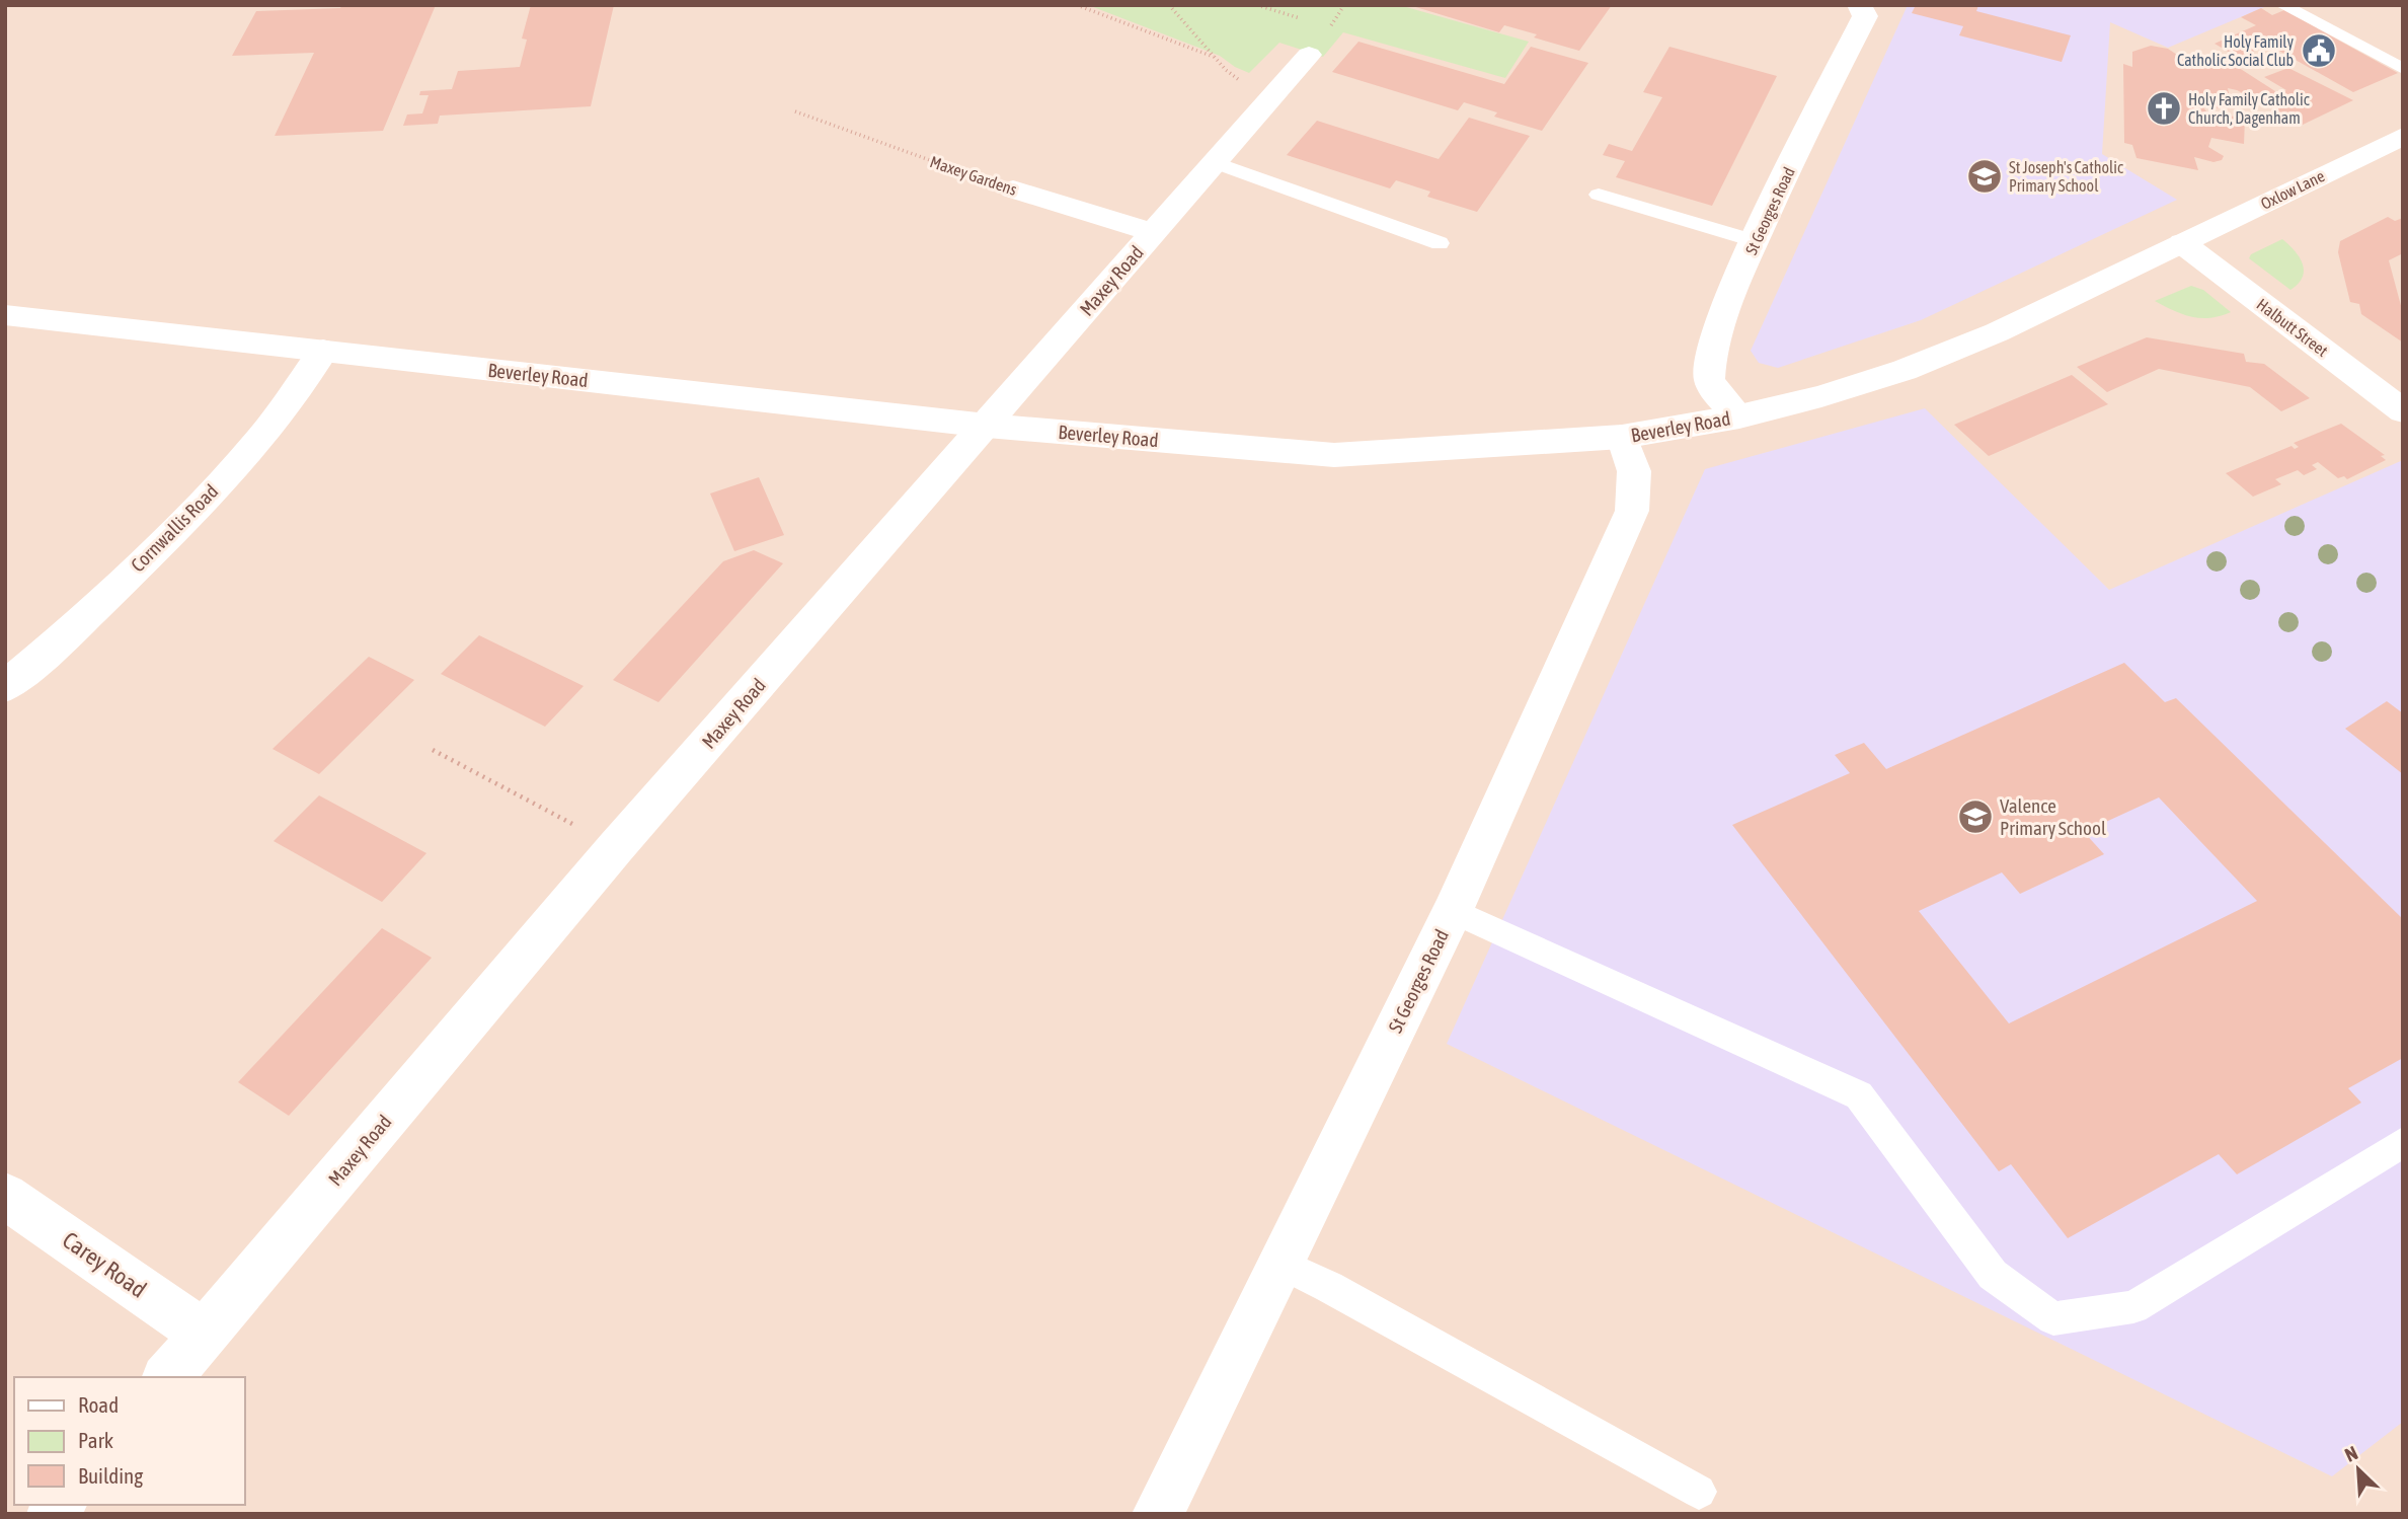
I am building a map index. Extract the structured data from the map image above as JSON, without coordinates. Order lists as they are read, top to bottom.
{
  "streets": {
    "street": [
      "Maxey Gardens",
      "Oxlow Lane",
      "St Georges Road",
      "Maxey Road",
      "Halbutt Street",
      "Beverley Road",
      "Cornwallis Road",
      "Carey Road"
    ]
  },
  "crossings": [
    ["Maxey Gardens", "Maxey Road"],
    ["Oxlow Lane", "Halbutt Street"],
    ["Oxlow Lane", "Beverley Road"],
    ["St Georges Road", "Beverley Road"],
    ["Maxey Road", "Beverley Road"],
    ["Maxey Road", "Carey Road"],
    ["Halbutt Street", "Beverley Road"],
    ["Beverley Road", "Cornwallis Road"]
  ],
  "places": {
    "public building": ["Holy Family Catholic Social Club"],
    "church": ["Holy Family Catholic Church, Dagenham"],
    "school or university": ["St Joseph's Catholic Primary School", "Valence Primary School"]
  },
  "legend": ["Road", "Park", "Building"],
  "north": "top left"
}
